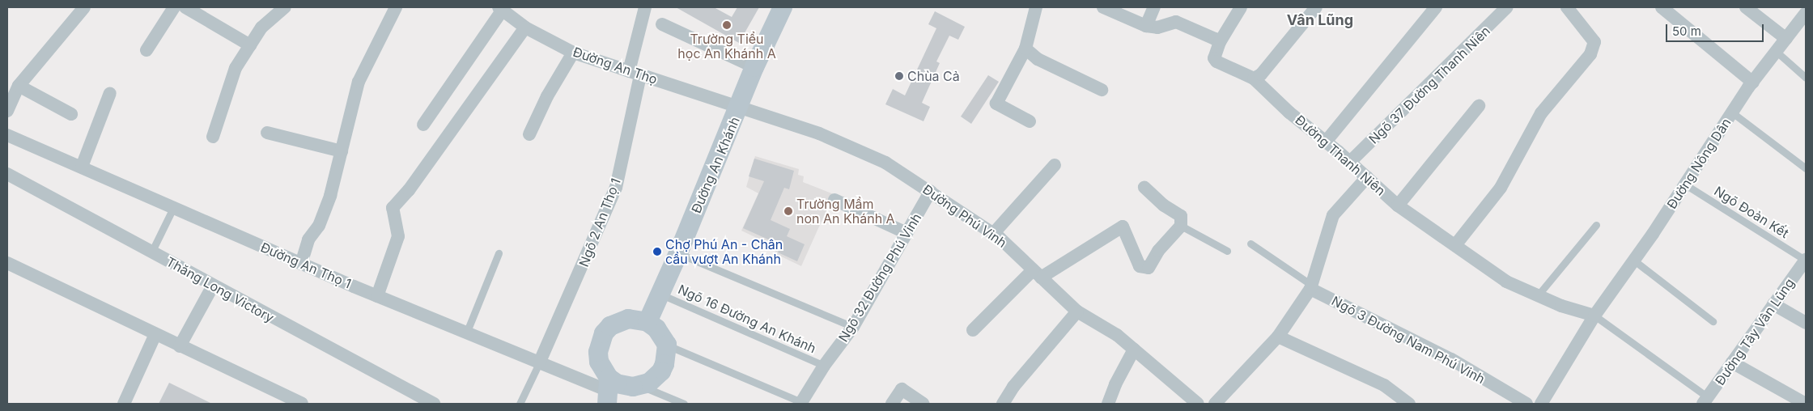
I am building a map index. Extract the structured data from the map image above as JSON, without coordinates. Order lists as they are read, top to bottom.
{
  "streets": {
    "street": [
      "Đường An Thọ",
      "Ngõ 37 Đường Thanh Niên",
      "Đường Thanh Niên",
      "Đường Nông Dân",
      "Đường An Khánh",
      "Đường Phú Vinh",
      "Ngõ 2 An Thọ 1",
      "Đường An Thọ 1",
      "Ngõ 32 Đường Phú Vinh",
      "Thăng Long Victory",
      "Đường Tây Vân Lũng",
      "Ngõ 3 Đường Nam Phú Vinh"
    ],
    "lane": ["Ngõ Đoàn Kết", "Ngõ 16 Đường An Khánh"]
  },
  "crossings": [
    ["Đường An Thọ", "Đường An Khánh"],
    ["Đường An Thọ", "Đường Phú Vinh"],
    ["Đường An Thọ", "Ngõ 2 An Thọ 1"],
    ["Ngõ 37 Đường Thanh Niên", "Đường Thanh Niên"],
    ["Đường Thanh Niên", "Đường Nông Dân"],
    ["Đường Nông Dân", "Ngõ Đoàn Kết"],
    ["Đường An Khánh", "Đường Phú Vinh"],
    ["Đường An Khánh", "Đường An Thọ 1"],
    ["Đường An Khánh", "Ngõ 16 Đường An Khánh"],
    ["Ngõ Đoàn Kết", "Đường Tây Vân Lũng"],
    ["Đường Phú Vinh", "Ngõ 32 Đường Phú Vinh"],
    ["Ngõ 2 An Thọ 1", "Đường An Thọ 1"],
    ["Ngõ 32 Đường Phú Vinh", "Ngõ 16 Đường An Khánh"]
  ],
  "districts": ["Vân Lũng"],
  "places": [
    "Trường Tiểu học An Khánh A",
    "Chùa Cả",
    "Trường Mầm non An Khánh A",
    "Chợ Phú An - Chân cầu vượt An Khánh"
  ],
  "scale_bar": "50 m"
}
